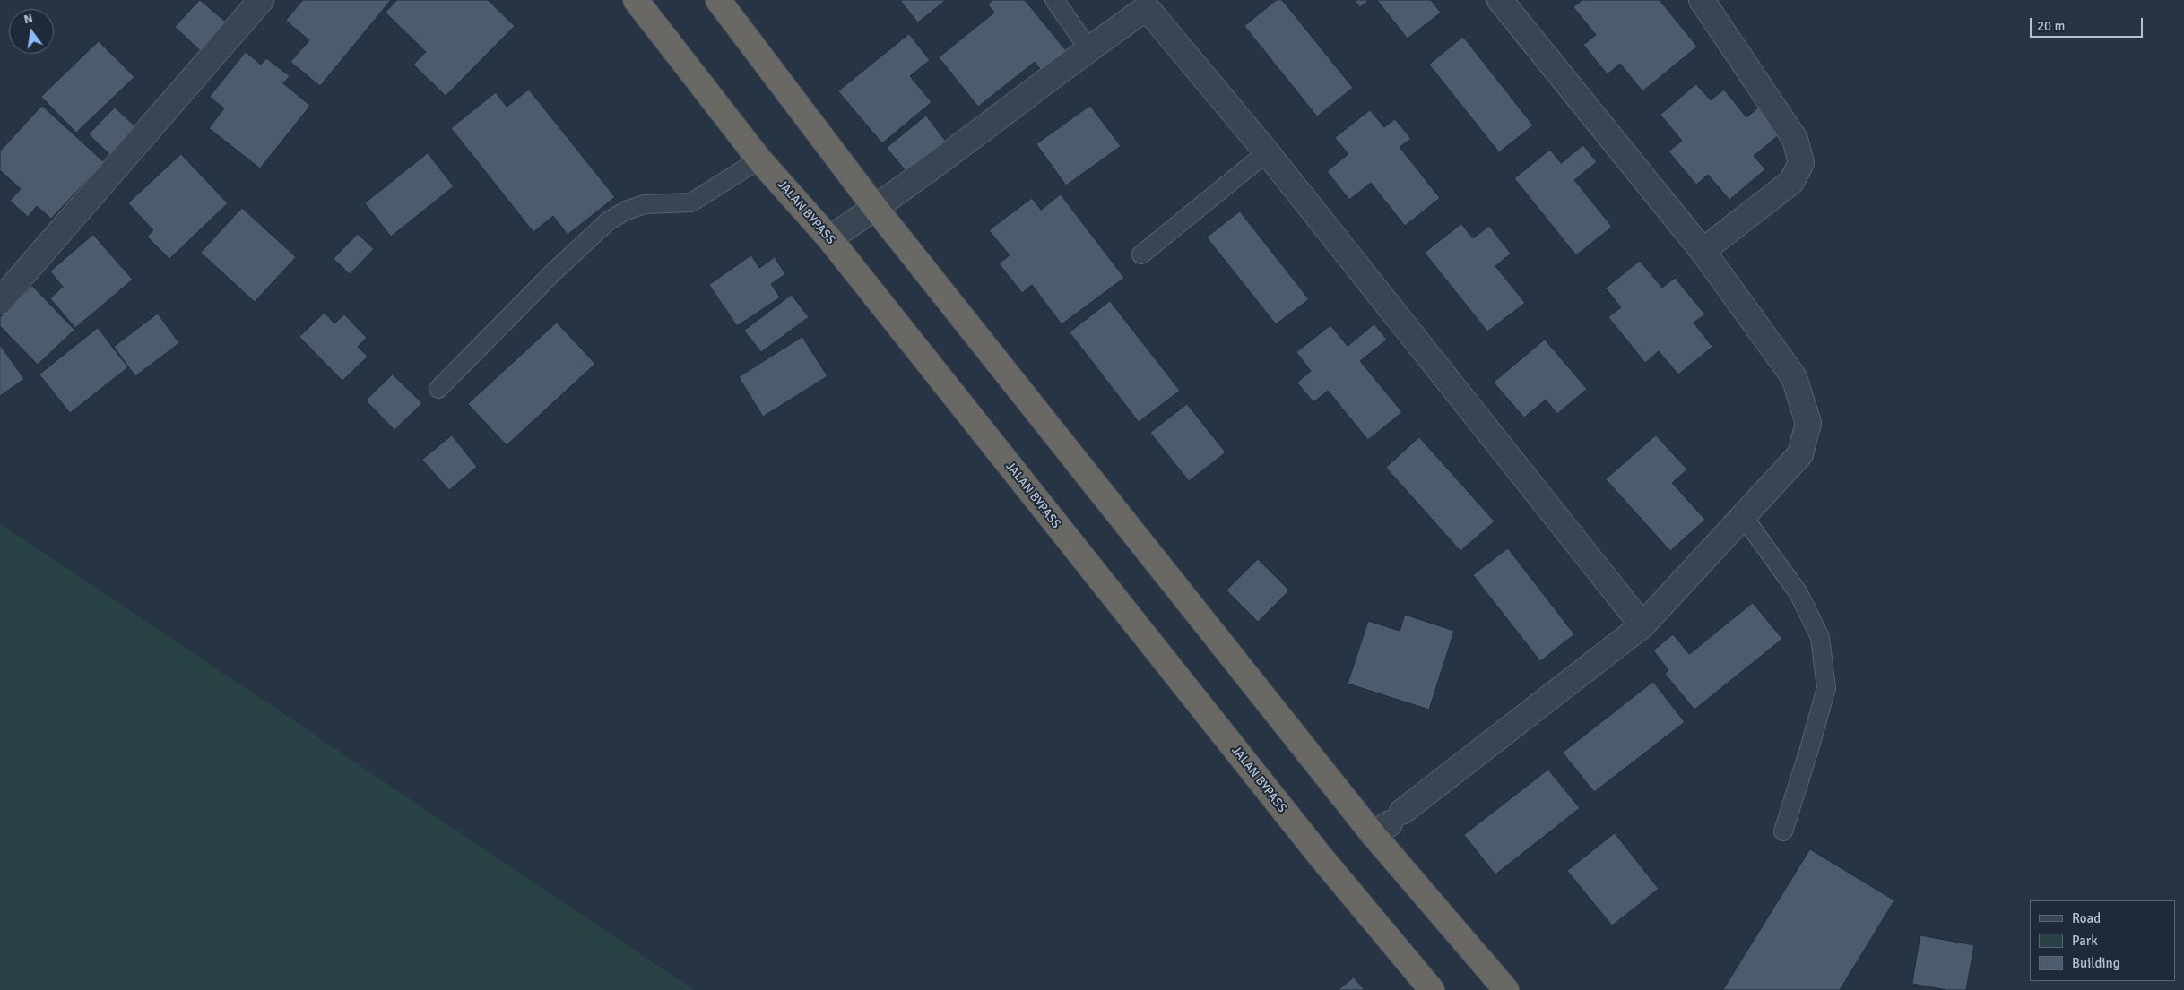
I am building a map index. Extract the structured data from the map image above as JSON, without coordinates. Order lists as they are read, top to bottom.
{
  "streets": {
    "highway": ["JALAN BYPASS"]
  },
  "legend": ["Road", "Park", "Building"],
  "scale_bar": "20 m",
  "north": "top"
}
